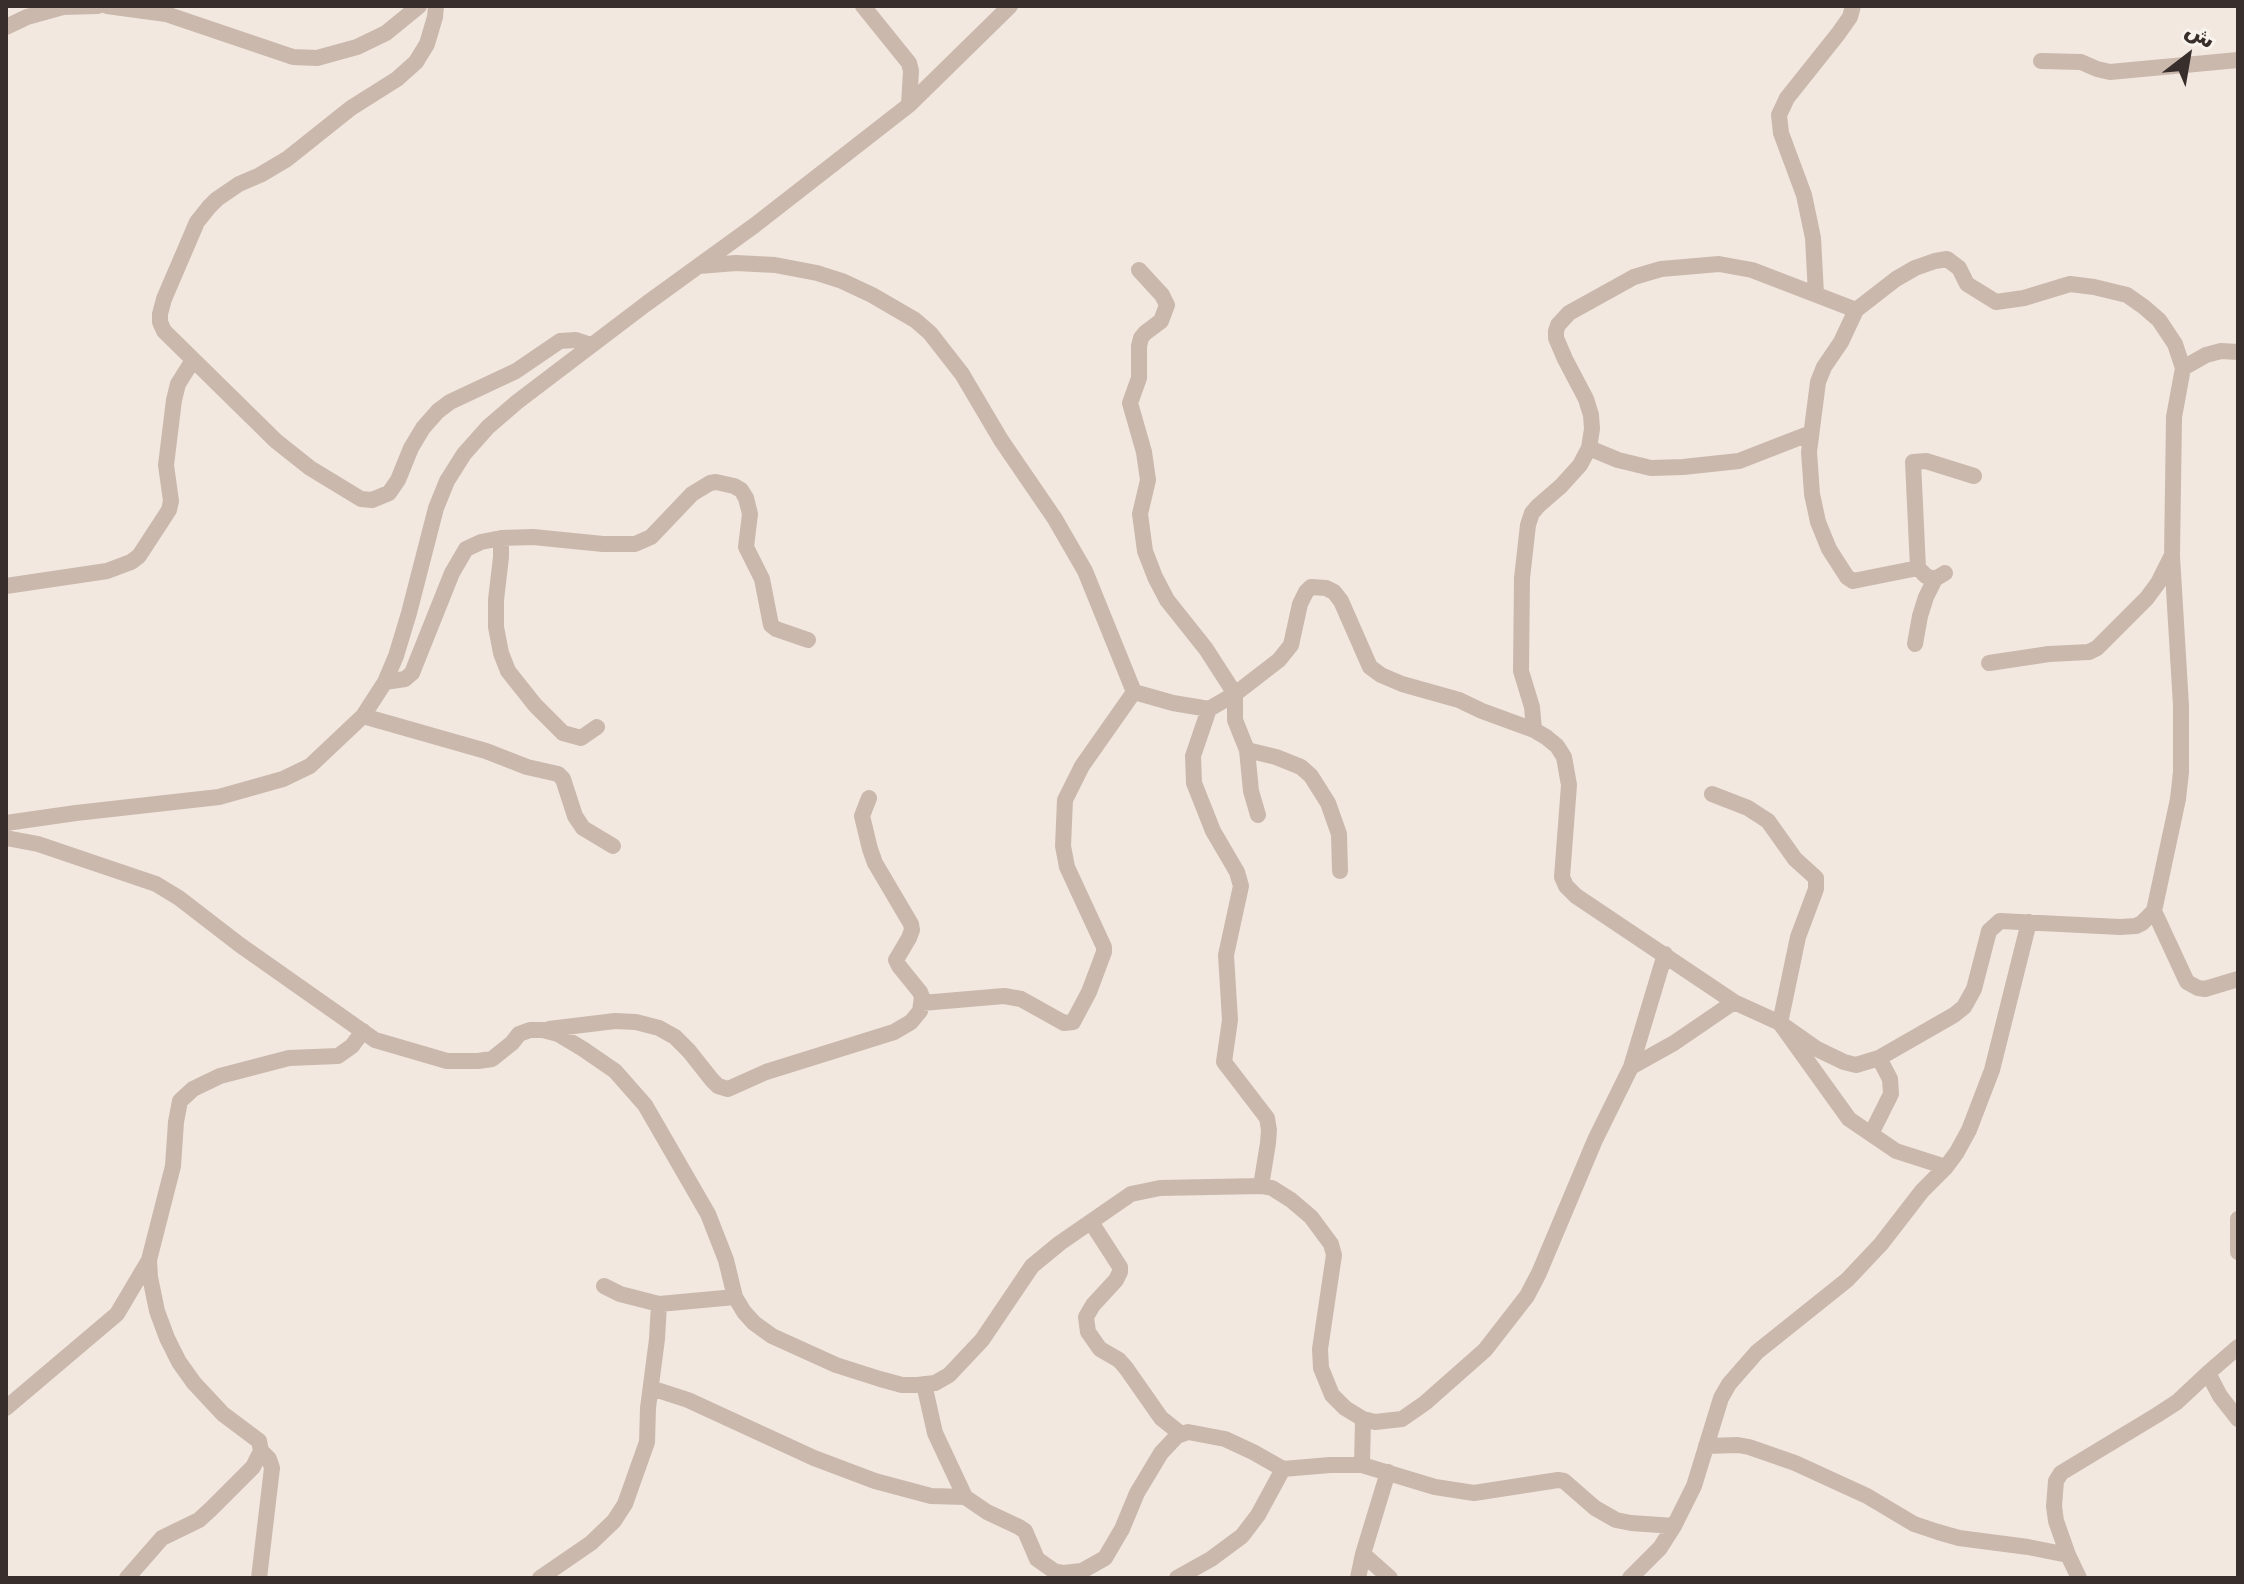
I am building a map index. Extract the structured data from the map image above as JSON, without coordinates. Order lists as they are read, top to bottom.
{
  "north": "top right"
}
